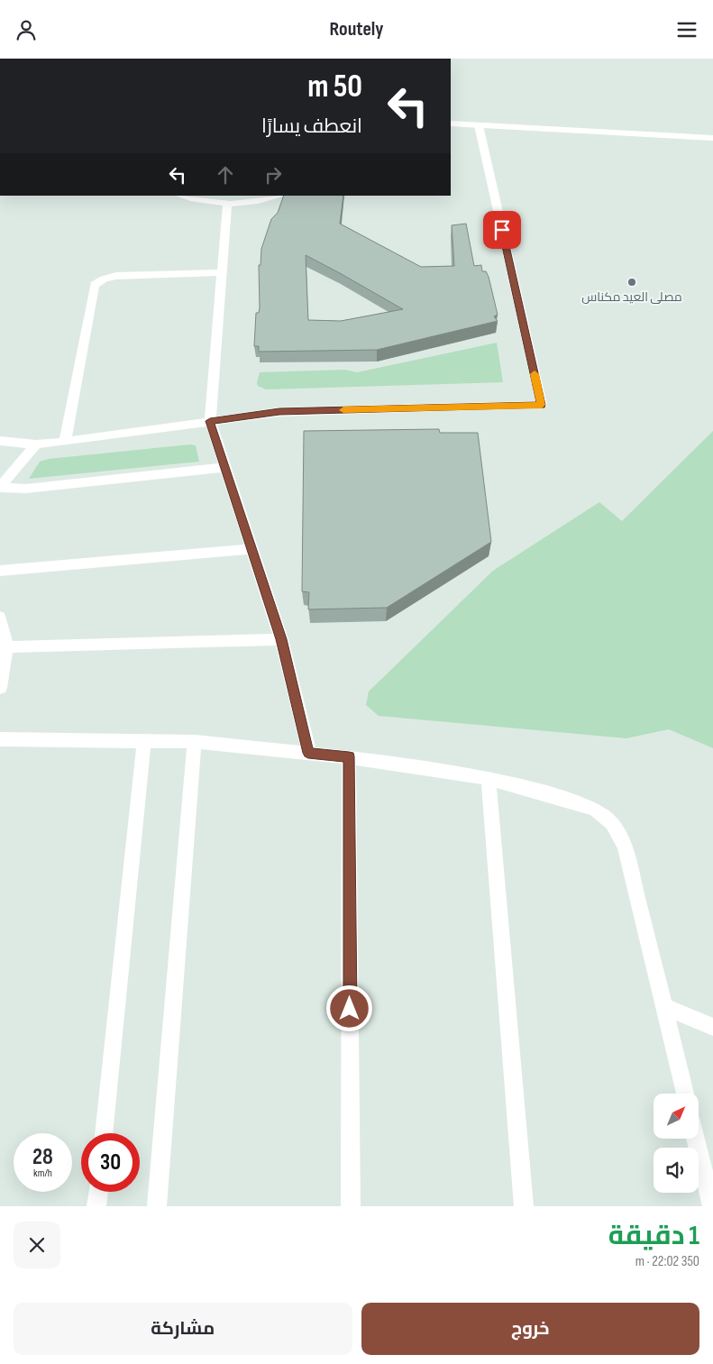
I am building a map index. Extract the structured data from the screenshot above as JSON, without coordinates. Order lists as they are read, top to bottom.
{
  "places": ["مصلى العيد مكناس"],
  "north": "top right",
  "page": {
    "header": "Routely",
    "turn": ["50 m", "انعطف يسارًا"],
    "speed": "28 km/h",
    "limit": "30",
    "heading": ["1 دقيقة", "350 m · 22:02"],
    "buttons": ["خروج", "مشاركة"]
  }
}
